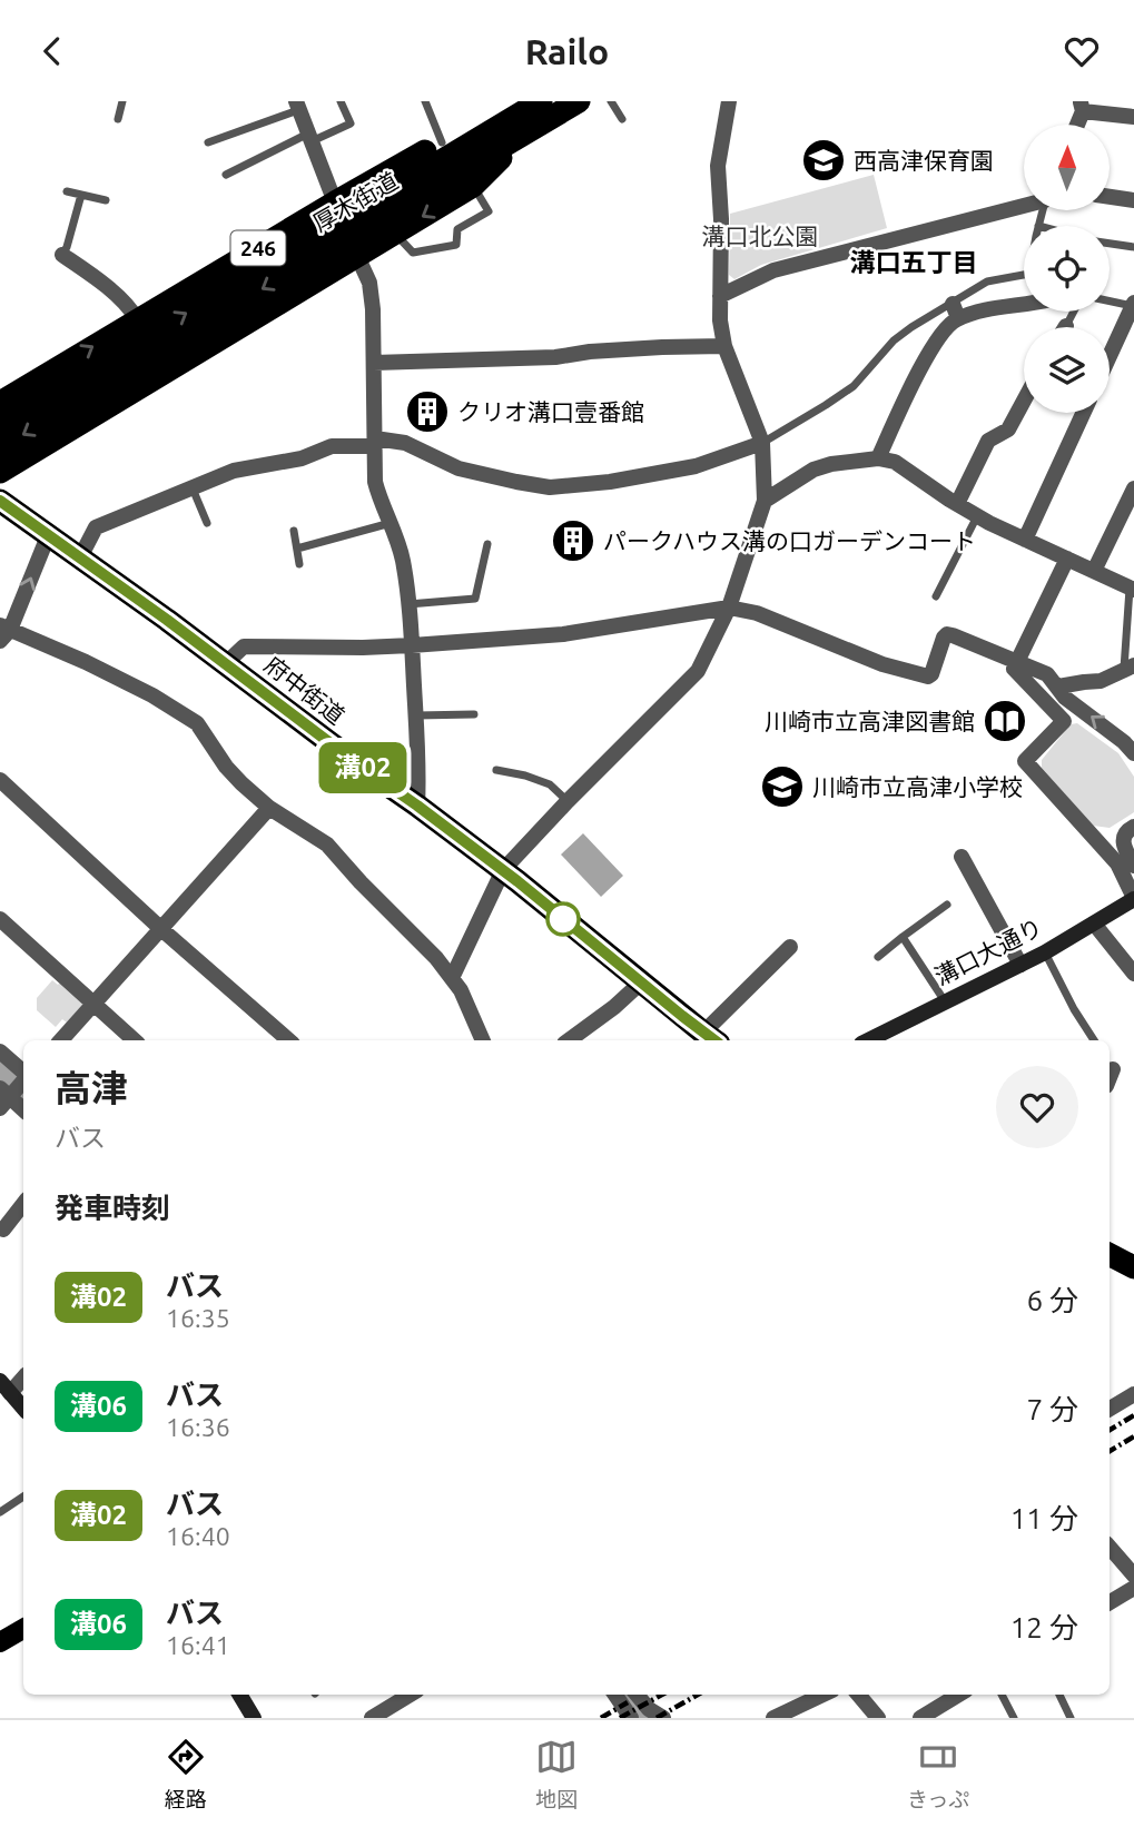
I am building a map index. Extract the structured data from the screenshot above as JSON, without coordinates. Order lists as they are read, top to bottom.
{
  "streets": {
    "highway": ["厚木街道", "246", "府中街道"],
    "street": ["溝口大通り"]
  },
  "crossings": [
    ["厚木街道", "246"]
  ],
  "districts": ["溝口五丁目"],
  "parks": ["溝口北公園"],
  "places": {
    "school or university": ["西高津保育園", "川崎市立高津小学校"],
    "building": ["クリオ溝口壹番館", "パークハウス溝の口ガーデンコート"],
    "library": ["川崎市立高津図書館"]
  },
  "lines": ["bus line 溝02"],
  "north": "top",
  "page": {
    "header": "Railo",
    "on_map": "溝02",
    "heading": [
      ["高津", "バス"],
      "発車時刻"
    ],
    "list": [
      {
        "mark": "溝02",
        "name": "バス",
        "note": "16:35",
        "value": "6 分"
      },
      {
        "mark": "溝06",
        "name": "バス",
        "note": "16:36",
        "value": "7 分"
      },
      {
        "mark": "溝02",
        "name": "バス",
        "note": "16:40",
        "value": "11 分"
      },
      {
        "mark": "溝06",
        "name": "バス",
        "note": "16:41",
        "value": "12 分"
      }
    ],
    "tabs": ["経路", "地図", "きっぷ"]
  }
}
